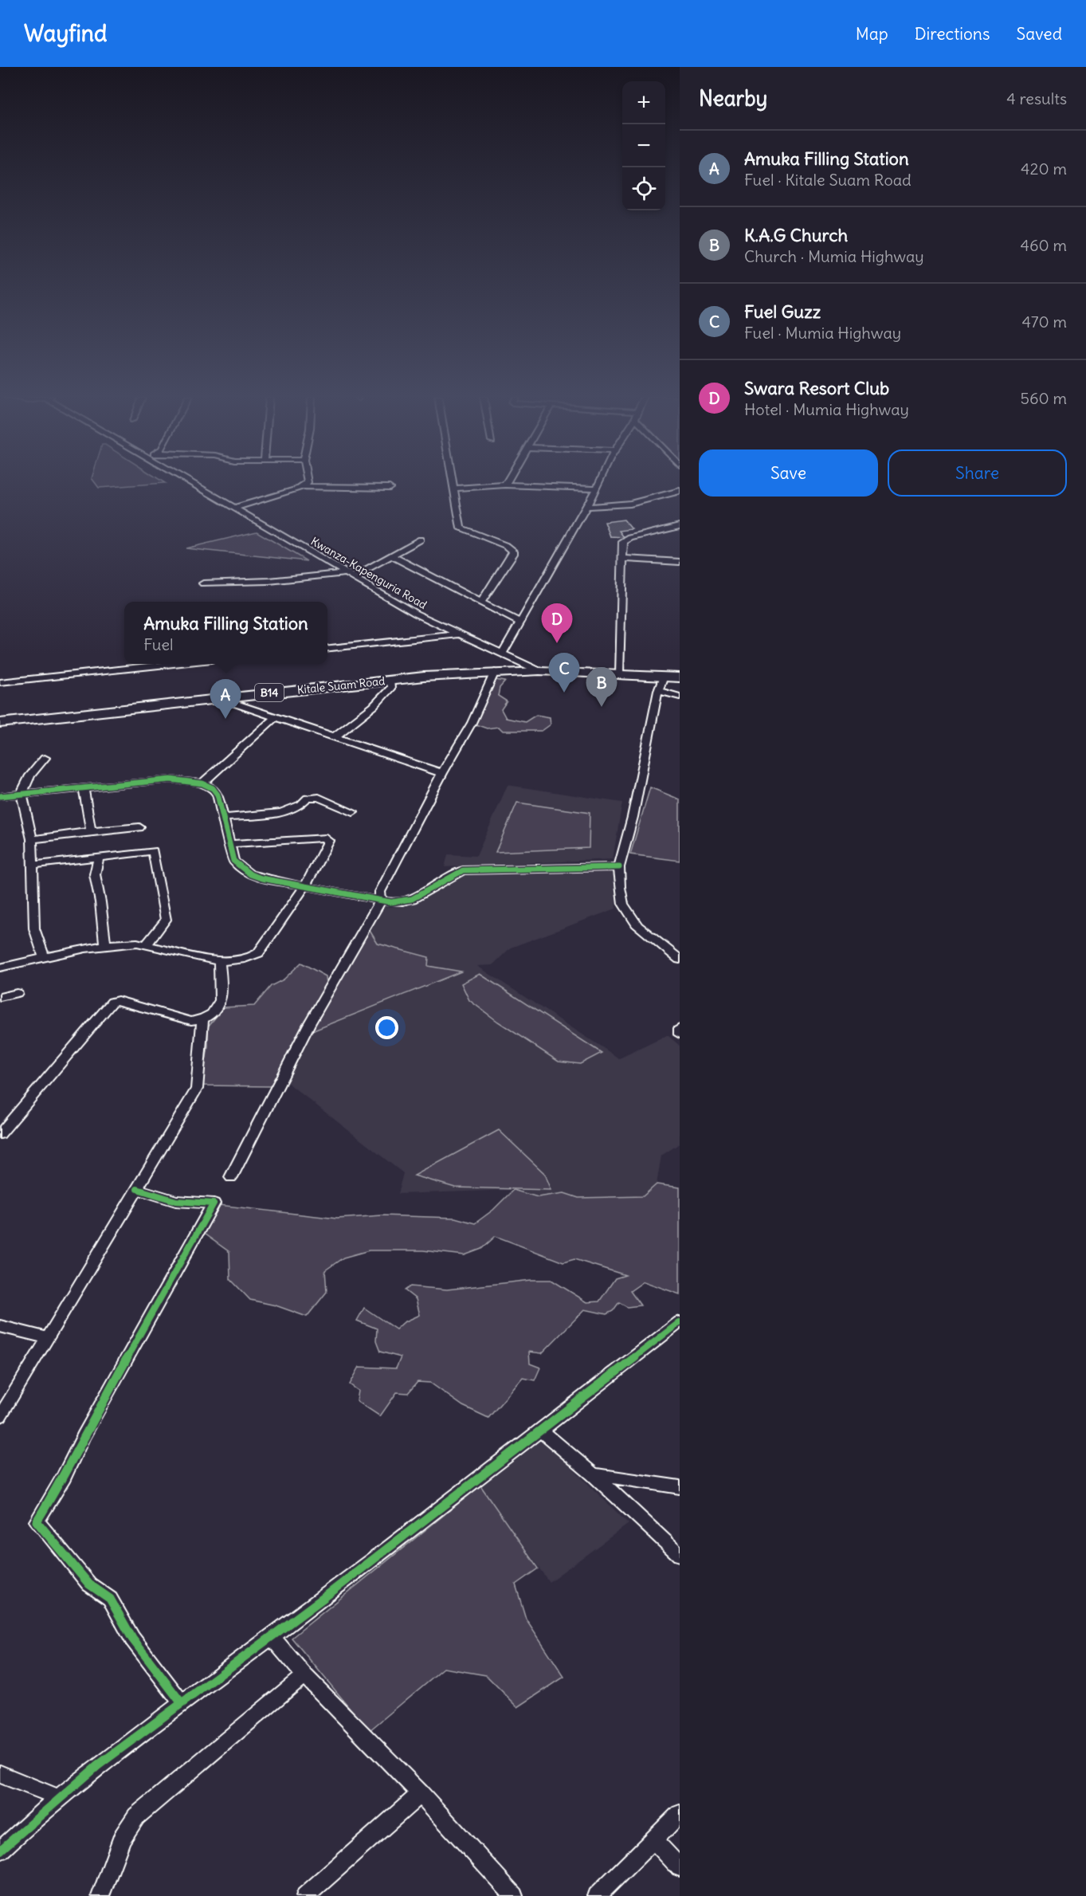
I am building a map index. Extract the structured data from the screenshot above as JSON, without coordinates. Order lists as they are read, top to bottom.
{
  "streets": {
    "highway": ["Kitale Suam Road", "B14"],
    "street": ["Kwanza-Kapenguria Road"]
  },
  "crossings": [
    ["Kwanza-Kapenguria Road", "Kitale Suam Road"],
    ["Kwanza-Kapenguria Road", "B14"],
    ["Kitale Suam Road", "B14"]
  ],
  "page": {
    "header": "Wayfind",
    "nav": ["Map", "Directions", "Saved"],
    "heading": ["Nearby", "4 results"],
    "map_buttons": ["+", "−"],
    "list": [
      {
        "mark": "A",
        "name": "Amuka Filling Station",
        "note": "Fuel · Kitale Suam Road",
        "value": "420 m"
      },
      {
        "mark": "B",
        "name": "K.A.G Church",
        "note": "Church · Mumia Highway",
        "value": "460 m"
      },
      {
        "mark": "C",
        "name": "Fuel Guzz",
        "note": "Fuel · Mumia Highway",
        "value": "470 m"
      },
      {
        "mark": "D",
        "name": "Swara Resort Club",
        "note": "Hotel · Mumia Highway",
        "value": "560 m"
      }
    ],
    "buttons": ["Save", "Share"],
    "popup": ["Amuka Filling Station", "Fuel"],
    "pins": [
      "D",
      "C",
      "B",
      "A"
    ]
  }
}
